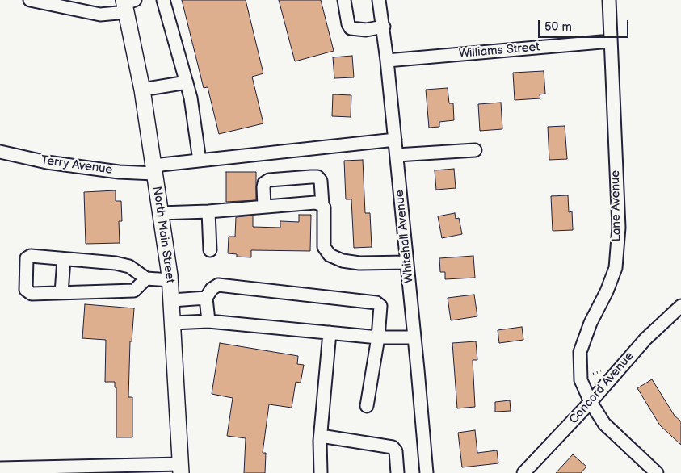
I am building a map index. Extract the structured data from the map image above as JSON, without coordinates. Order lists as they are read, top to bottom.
{
  "streets": {
    "main road": ["North Main Street"],
    "street": [
      "Williams Street",
      "Terry Avenue",
      "Lane Avenue",
      "Whitehall Avenue",
      "Concord Avenue"
    ]
  },
  "crossings": [
    ["Williams Street", "Lane Avenue"],
    ["Williams Street", "Whitehall Avenue"],
    ["Terry Avenue", "North Main Street"],
    ["Terry Avenue", "Whitehall Avenue"],
    ["Lane Avenue", "Concord Avenue"]
  ],
  "scale_bar": "50 m"
}
